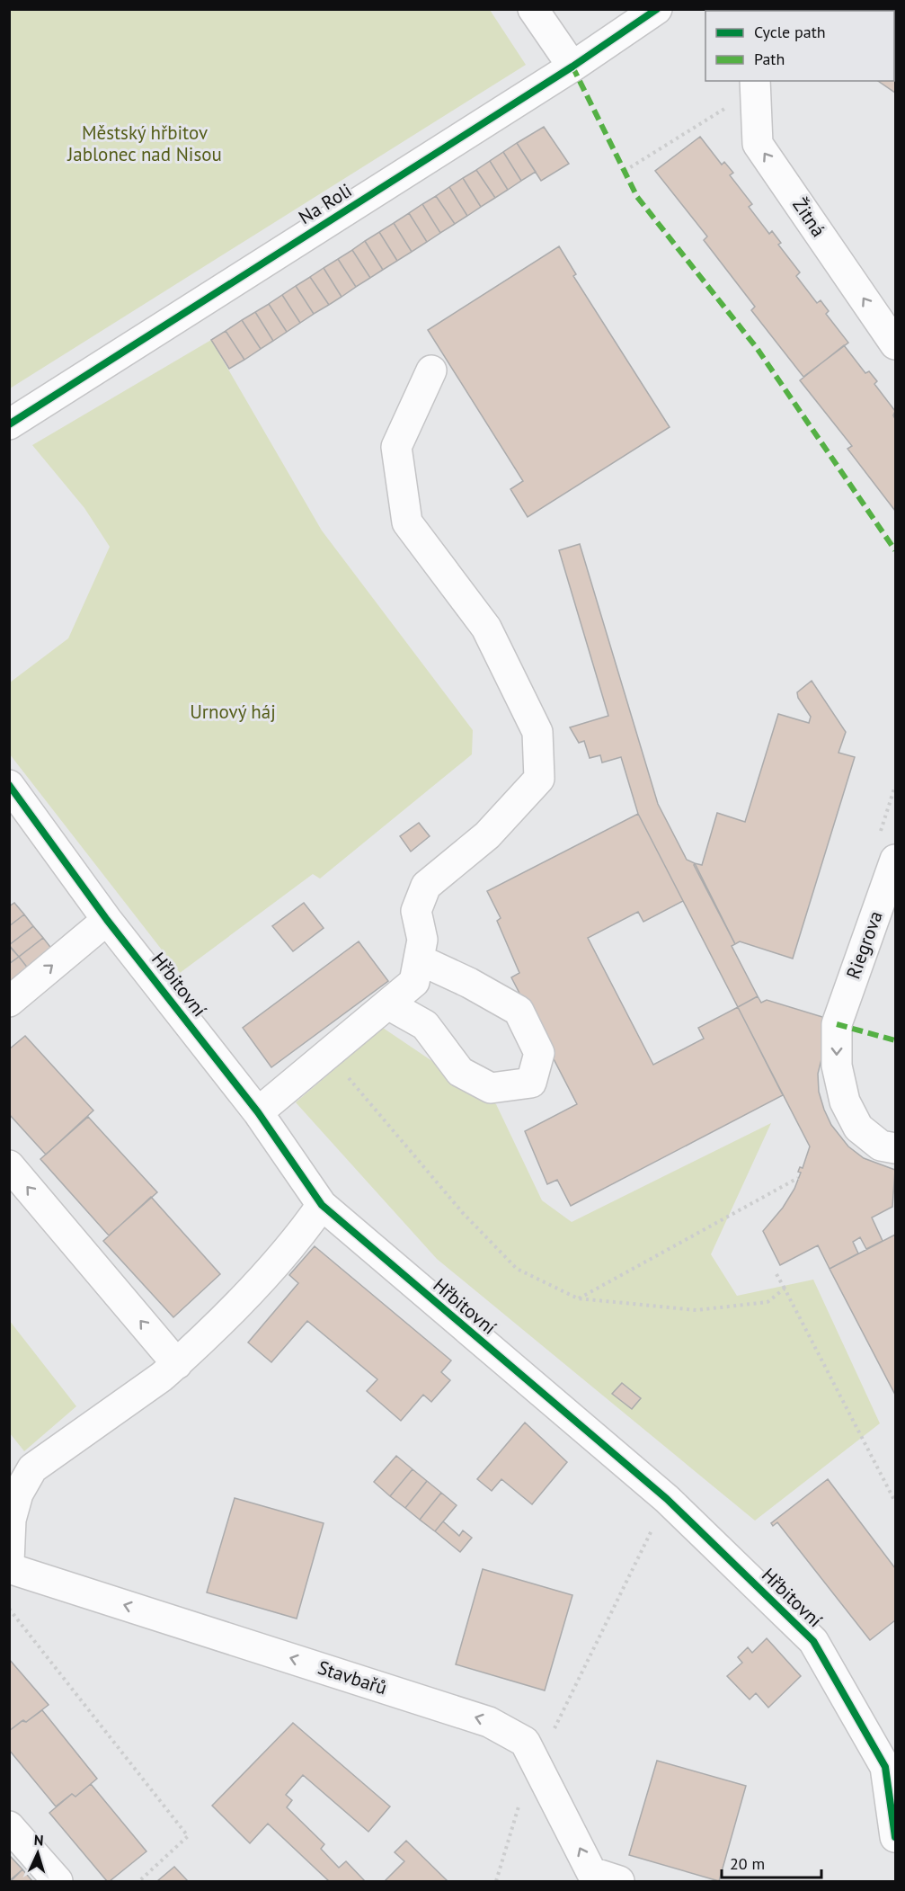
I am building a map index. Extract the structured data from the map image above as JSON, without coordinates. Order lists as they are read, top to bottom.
{
  "streets": {
    "street": [
      "Na Roli",
      "Žitná",
      "Riegrova",
      "Hřbitovní",
      "Stavbařů"
    ]
  },
  "one_way": ["Žitná", "Riegrova", "Stavbařů"],
  "parks": ["Městský hřbitov Jablonec nad Nisou", "Urnový háj"],
  "legend": ["Cycle path", "Path"],
  "scale_bar": "20 m",
  "north": "top"
}
